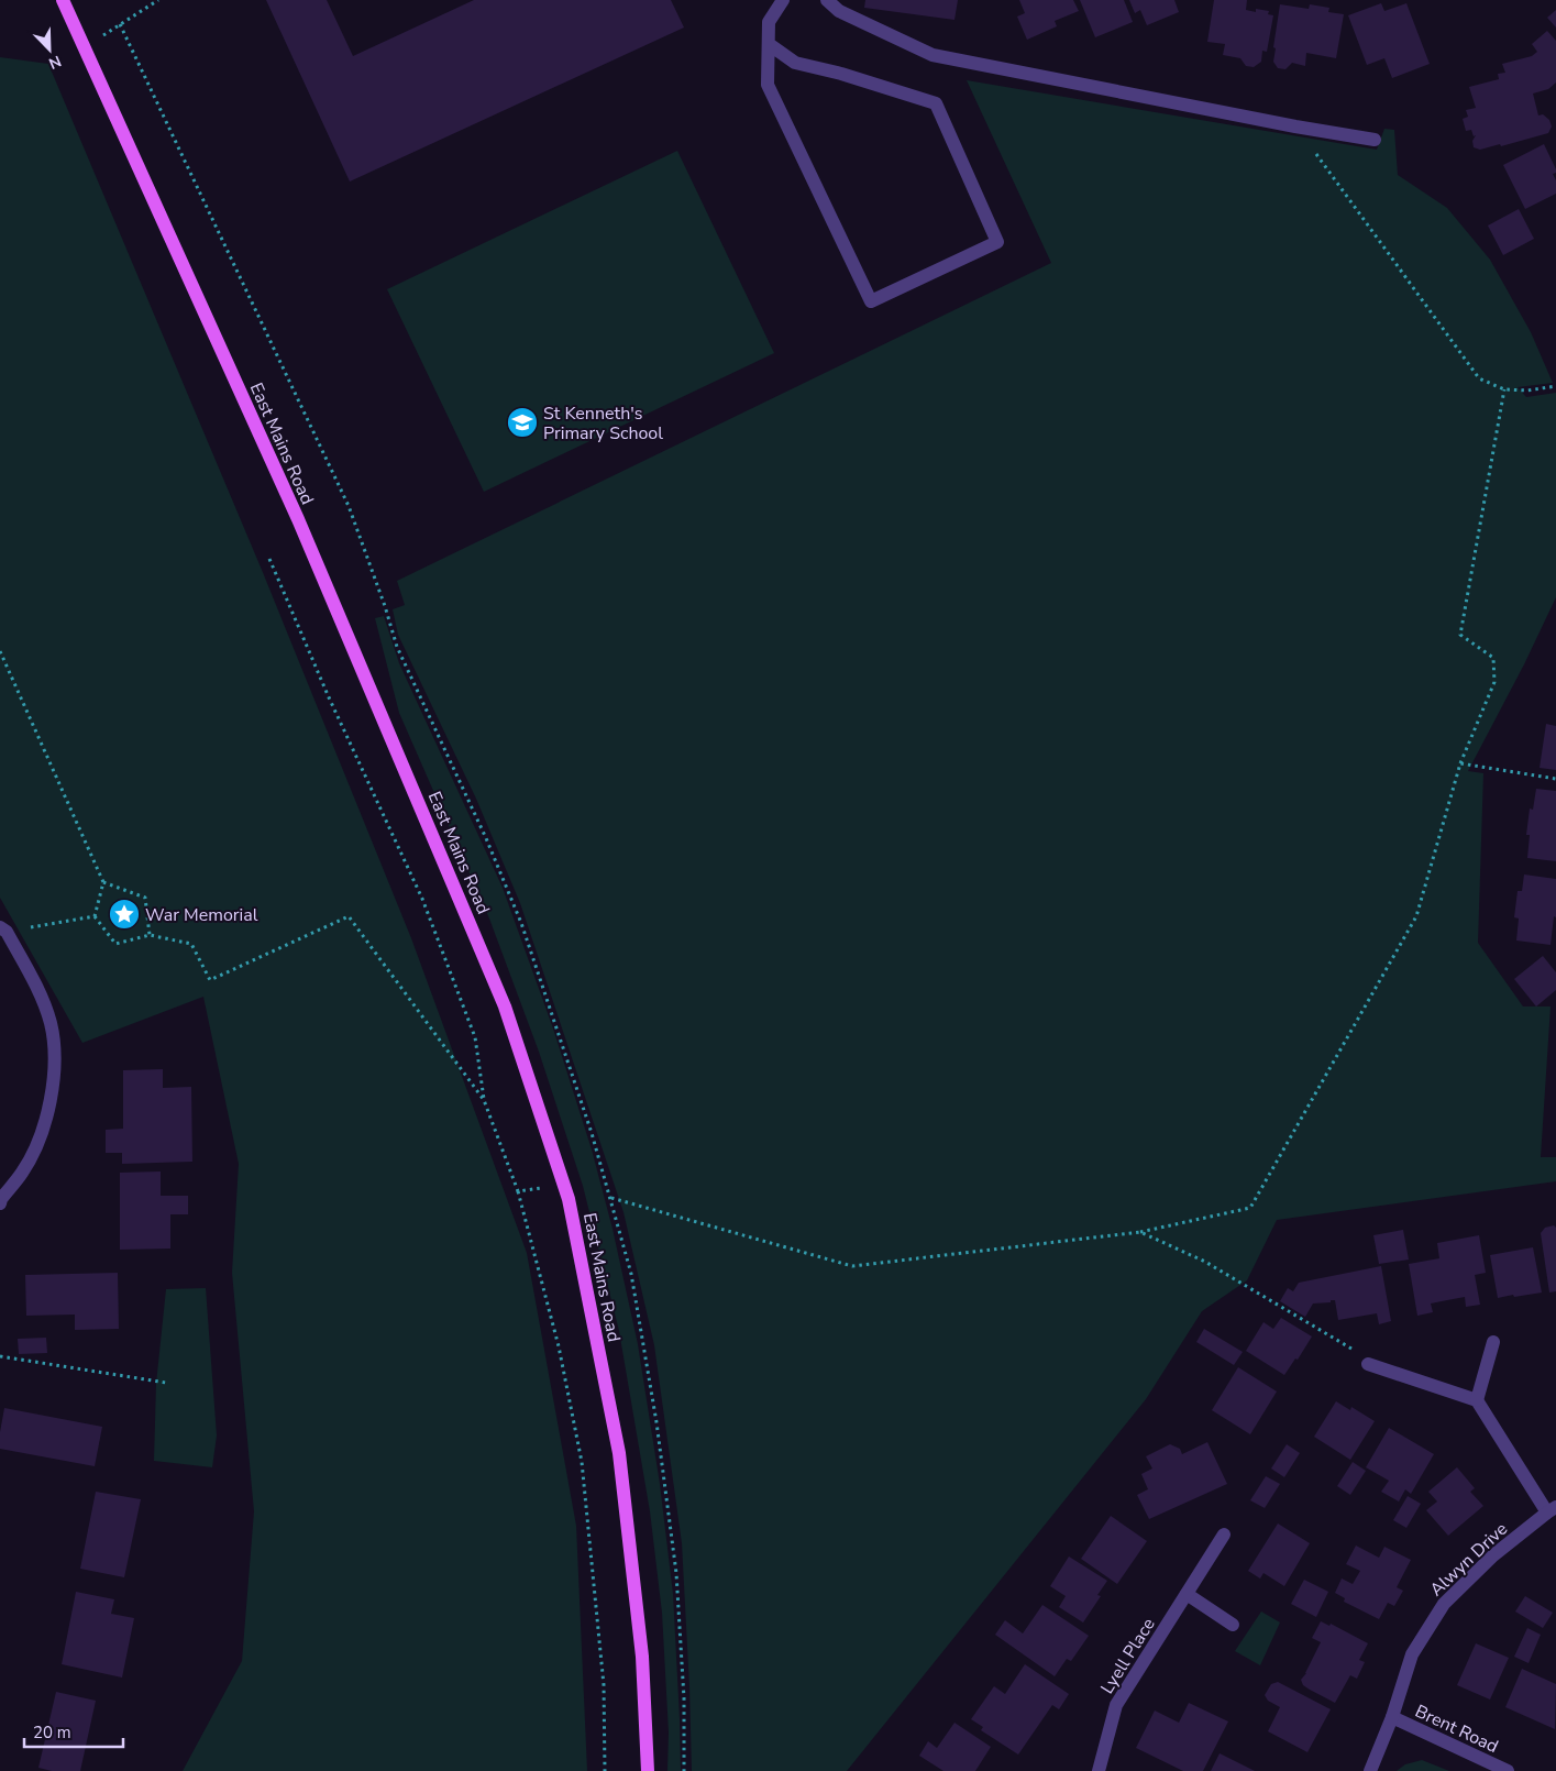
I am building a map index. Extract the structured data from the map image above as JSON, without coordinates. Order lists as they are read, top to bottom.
{
  "streets": {
    "main road": ["East Mains Road"],
    "street": ["Alwyn Drive", "Lyell Place", "Brent Road"]
  },
  "crossings": [
    ["Alwyn Drive", "Brent Road"]
  ],
  "places": {
    "school or university": ["St Kenneth's Primary School"],
    "place": ["War Memorial"]
  },
  "scale_bar": "20 m",
  "north": "bottom right"
}
